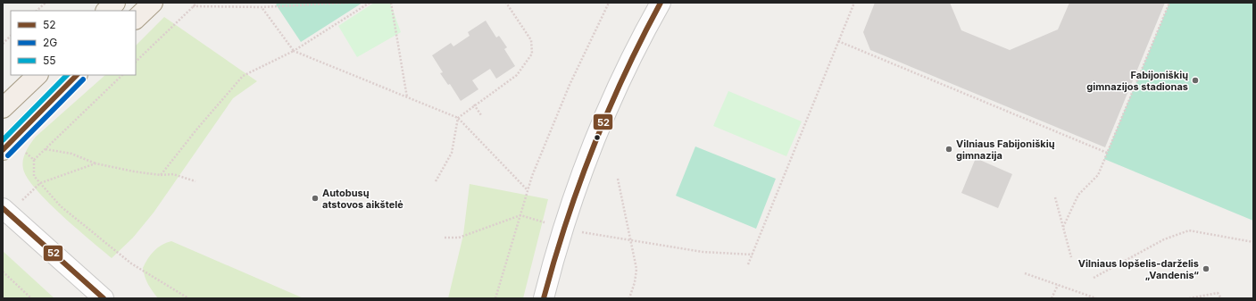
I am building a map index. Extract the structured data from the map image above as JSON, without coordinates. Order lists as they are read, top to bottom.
{
  "places": [
    "Fabijoniškių gimnazijos stadionas",
    "Vilniaus Fabijoniškių gimnazija",
    "Autobusų atstovos aikštelė",
    "Vilniaus lopšelis-darželis „Vandenis“"
  ],
  "lines": ["transit line 52", "transit line 55", "transit line 2G"],
  "legend": ["52", "2G", "55"]
}
